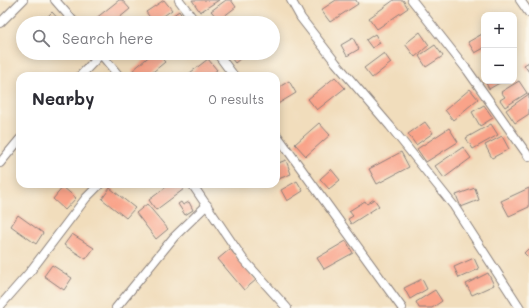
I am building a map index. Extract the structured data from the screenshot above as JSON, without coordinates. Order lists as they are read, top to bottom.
{
  "page": {
    "map_buttons": ["+", "−"],
    "search": "Search here",
    "heading": ["Nearby", "0 results"]
  }
}
